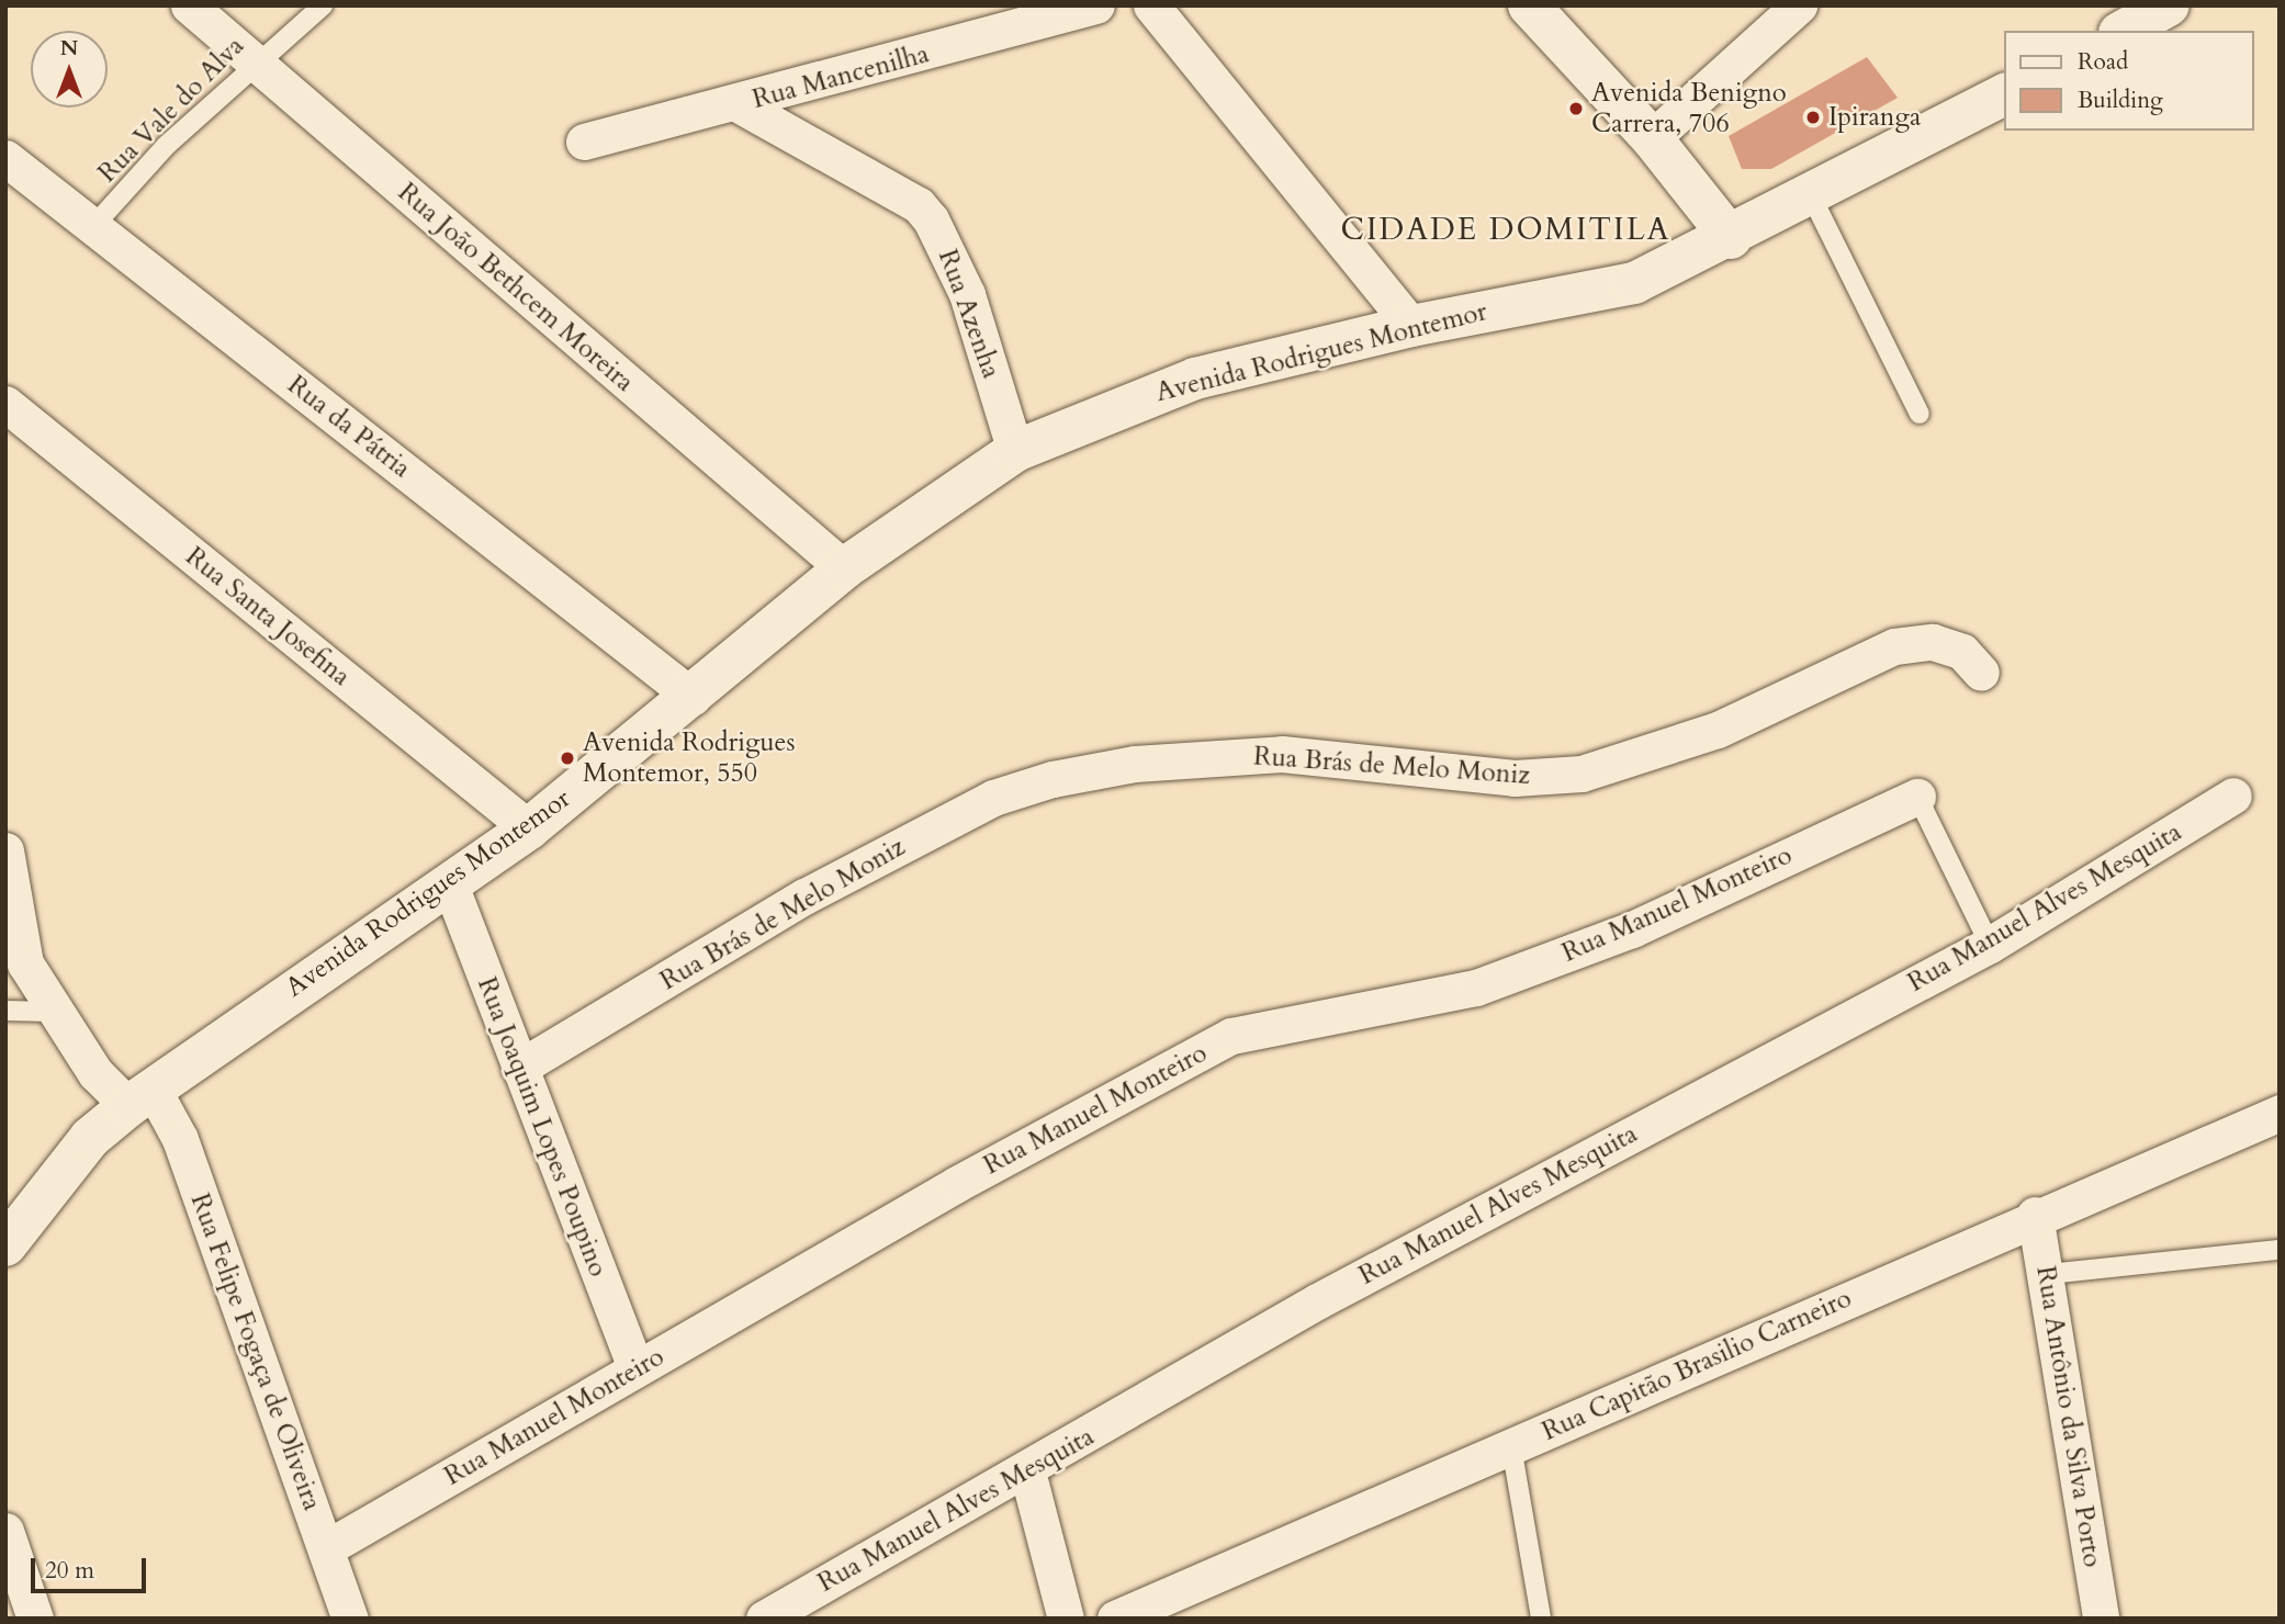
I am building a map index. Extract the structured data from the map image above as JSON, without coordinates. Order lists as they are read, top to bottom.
{
  "streets": {
    "street": [
      "Rua Mancenilha",
      "Rua João Bethcem Moreira",
      "Rua Azenha",
      "Avenida Rodrigues Montemor",
      "Rua da Pátria",
      "Rua Santa Josefina",
      "Rua Brás de Melo Moniz",
      "Rua Manuel Monteiro",
      "Rua Manuel Alves Mesquita",
      "Rua Joaquim Lopes Poupino",
      "Rua Felipe Fogaça de Oliveira",
      "Rua Capitão Brasilio Carneiro",
      "Rua Antônio da Silva Porto"
    ],
    "lane": ["Rua Vale do Alva"]
  },
  "crossings": [
    ["Rua Mancenilha", "Rua Azenha"],
    ["Rua Vale do Alva", "Rua João Bethcem Moreira"],
    ["Rua Vale do Alva", "Rua da Pátria"],
    ["Rua João Bethcem Moreira", "Avenida Rodrigues Montemor"],
    ["Rua Azenha", "Avenida Rodrigues Montemor"],
    ["Avenida Rodrigues Montemor", "Rua da Pátria"],
    ["Avenida Rodrigues Montemor", "Rua Santa Josefina"],
    ["Avenida Rodrigues Montemor", "Rua Joaquim Lopes Poupino"],
    ["Avenida Rodrigues Montemor", "Rua Felipe Fogaça de Oliveira"],
    ["Rua Brás de Melo Moniz", "Rua Joaquim Lopes Poupino"],
    ["Rua Manuel Monteiro", "Rua Joaquim Lopes Poupino"],
    ["Rua Manuel Monteiro", "Rua Felipe Fogaça de Oliveira"],
    ["Rua Capitão Brasilio Carneiro", "Rua Antônio da Silva Porto"]
  ],
  "districts": ["CIDADE DOMITILA"],
  "places": ["Avenida Benigno Carrera, 706", "Ipiranga", "Avenida Rodrigues Montemor, 550"],
  "legend": ["Road", "Building"],
  "scale_bar": "20 m",
  "north": "top"
}
